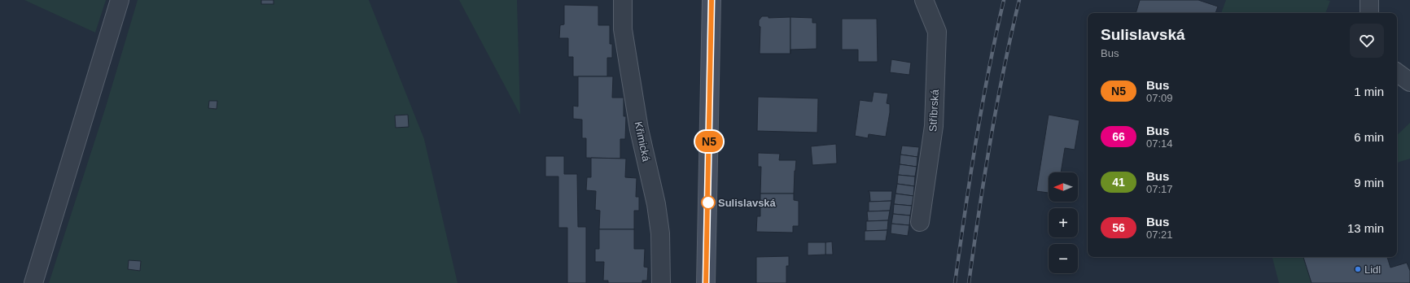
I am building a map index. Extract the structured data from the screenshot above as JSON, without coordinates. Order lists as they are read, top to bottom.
{
  "streets": {
    "street": ["Stříbrská", "Křimická"]
  },
  "places": ["Sulislavská", "Lidl"],
  "lines": ["bus line N5"],
  "north": "left",
  "page": {
    "on_map": "N5",
    "heading": ["Sulislavská", "Bus"],
    "list": [
      {
        "mark": "N5",
        "name": "Bus",
        "note": "07:09",
        "value": "1 min"
      },
      {
        "mark": "66",
        "name": "Bus",
        "note": "07:14",
        "value": "6 min"
      },
      {
        "mark": "41",
        "name": "Bus",
        "note": "07:17",
        "value": "9 min"
      },
      {
        "mark": "56",
        "name": "Bus",
        "note": "07:21",
        "value": "13 min"
      }
    ],
    "map_buttons": ["+", "−"]
  }
}
